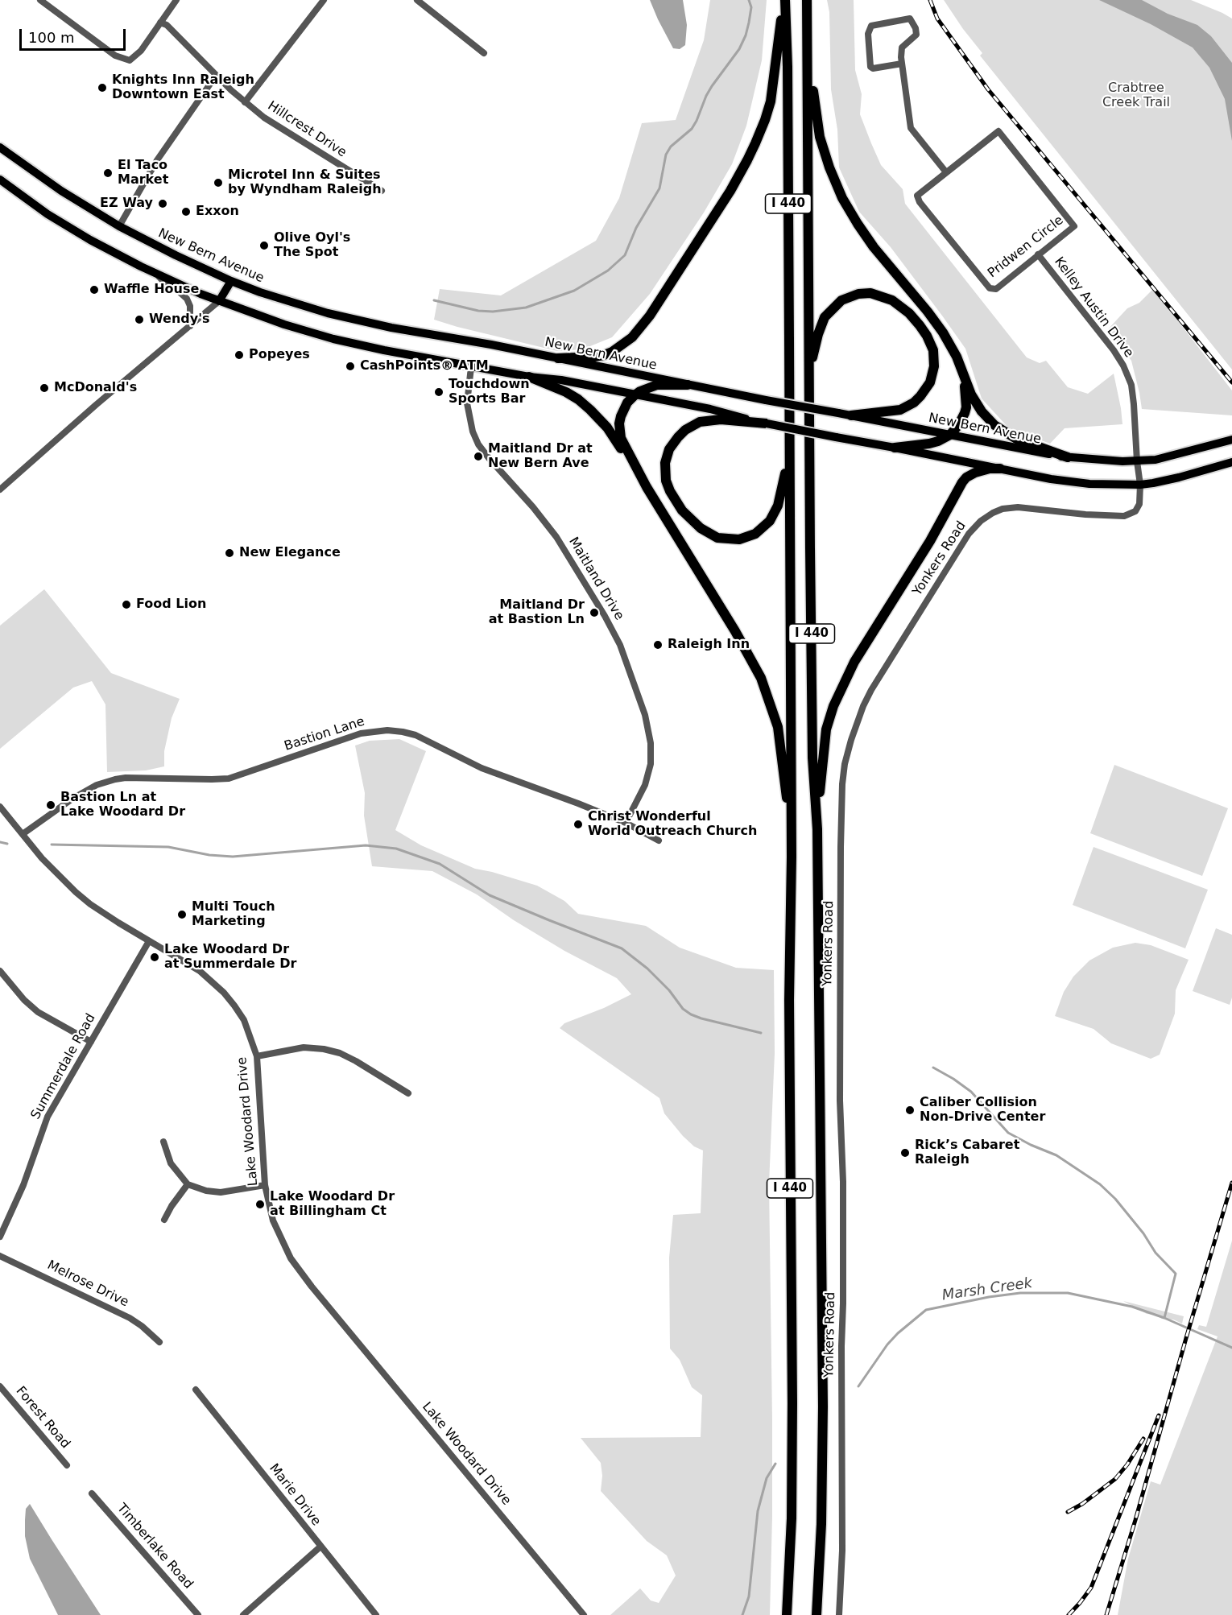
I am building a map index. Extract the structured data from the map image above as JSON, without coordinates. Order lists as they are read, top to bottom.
{
  "streets": {
    "highway": ["I 440"],
    "main road": ["New Bern Avenue"],
    "street": [
      "Hillcrest Drive",
      "Pridwen Circle",
      "Kelley Austin Drive",
      "Yonkers Road",
      "Maitland Drive",
      "Bastion Lane",
      "Summerdale Road",
      "Lake Woodard Drive",
      "Melrose Drive",
      "Forest Road",
      "Marie Drive",
      "Timberlake Road"
    ]
  },
  "crossings": [
    ["Pridwen Circle", "Kelley Austin Drive"],
    ["New Bern Avenue", "Kelley Austin Drive"],
    ["New Bern Avenue", "Yonkers Road"],
    ["Kelley Austin Drive", "Yonkers Road"],
    ["Maitland Drive", "Bastion Lane"],
    ["Bastion Lane", "Lake Woodard Drive"],
    ["Summerdale Road", "Lake Woodard Drive"]
  ],
  "water": ["Marsh Creek"],
  "parks": ["Crabtree Creek Trail"],
  "places": [
    "Knights Inn Raleigh Downtown East",
    "El Taco Market",
    "Microtel Inn & Suites by Wyndham Raleigh",
    "EZ Way",
    "Exxon",
    "Olive Oyl's The Spot",
    "Waffle House",
    "Wendy's",
    "Popeyes",
    "CashPoints® ATM",
    "McDonald's",
    "Touchdown Sports Bar",
    "Maitland Dr at New Bern Ave",
    "New Elegance",
    "Food Lion",
    "Maitland Dr at Bastion Ln",
    "Raleigh Inn",
    "Bastion Ln at Lake Woodard Dr",
    "Christ Wonderful World Outreach Church",
    "Multi Touch Marketing",
    "Lake Woodard Dr at Summerdale Dr",
    "Caliber Collision Non-Drive Center",
    "Rick’s Cabaret Raleigh",
    "Lake Woodard Dr at Billingham Ct"
  ],
  "scale_bar": "100 m"
}
